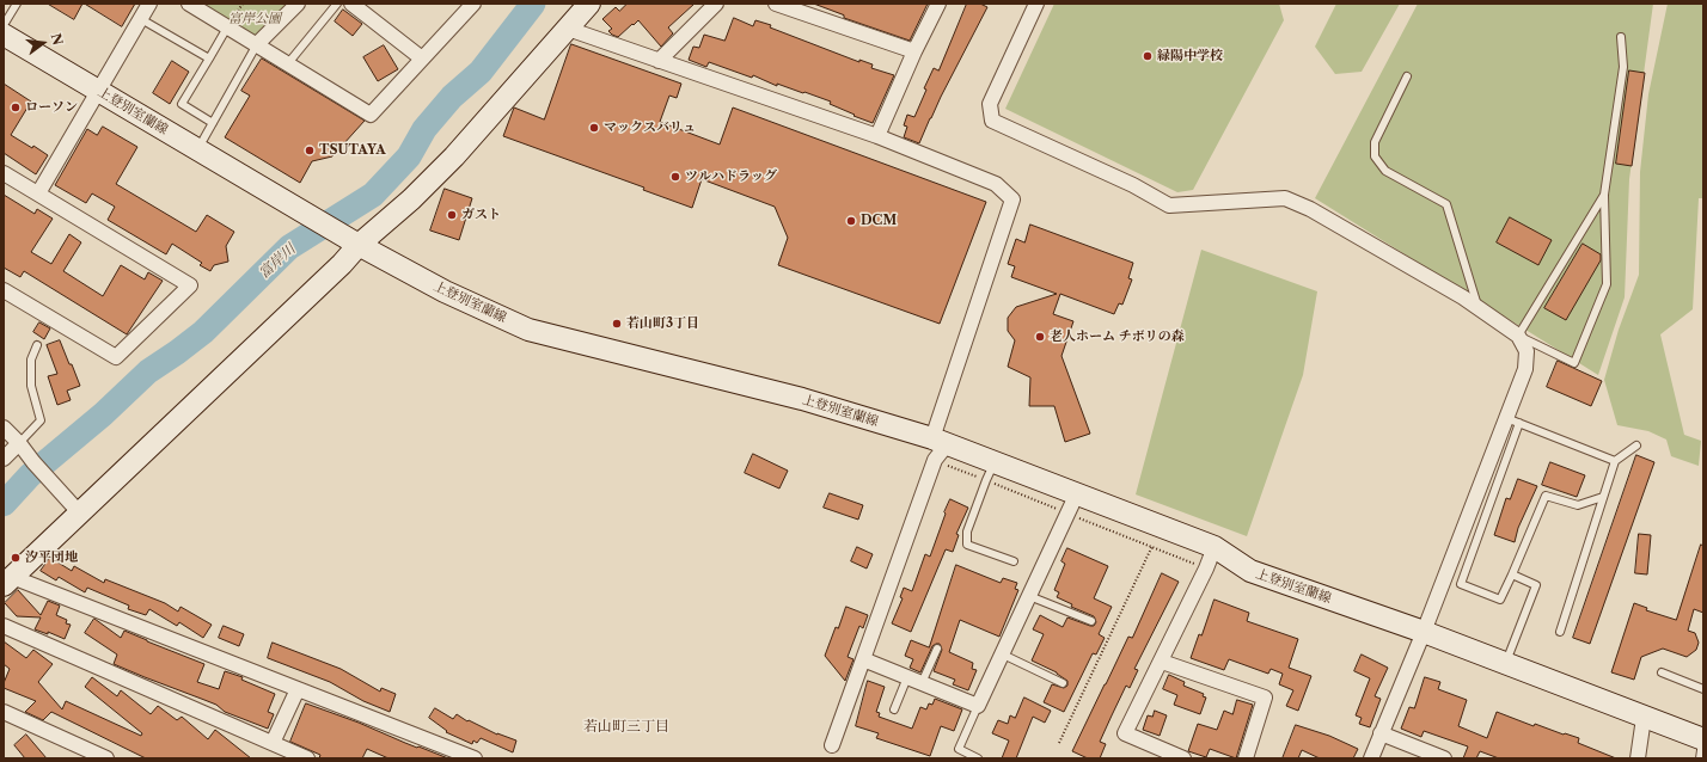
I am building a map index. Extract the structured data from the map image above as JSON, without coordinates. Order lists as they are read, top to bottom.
{
  "streets": {
    "main road": ["上登別室蘭線"]
  },
  "districts": ["若山町三丁目"],
  "water": ["富岸川"],
  "parks": ["富岸公園"],
  "places": [
    "緑陽中学校",
    "ローソン",
    "マックスバリュ",
    "TSUTAYA",
    "ツルハドラッグ",
    "ガスト",
    "DCM",
    "若山町3丁目",
    "老人ホーム チボリの森",
    "汐平団地"
  ],
  "north": "right"
}
